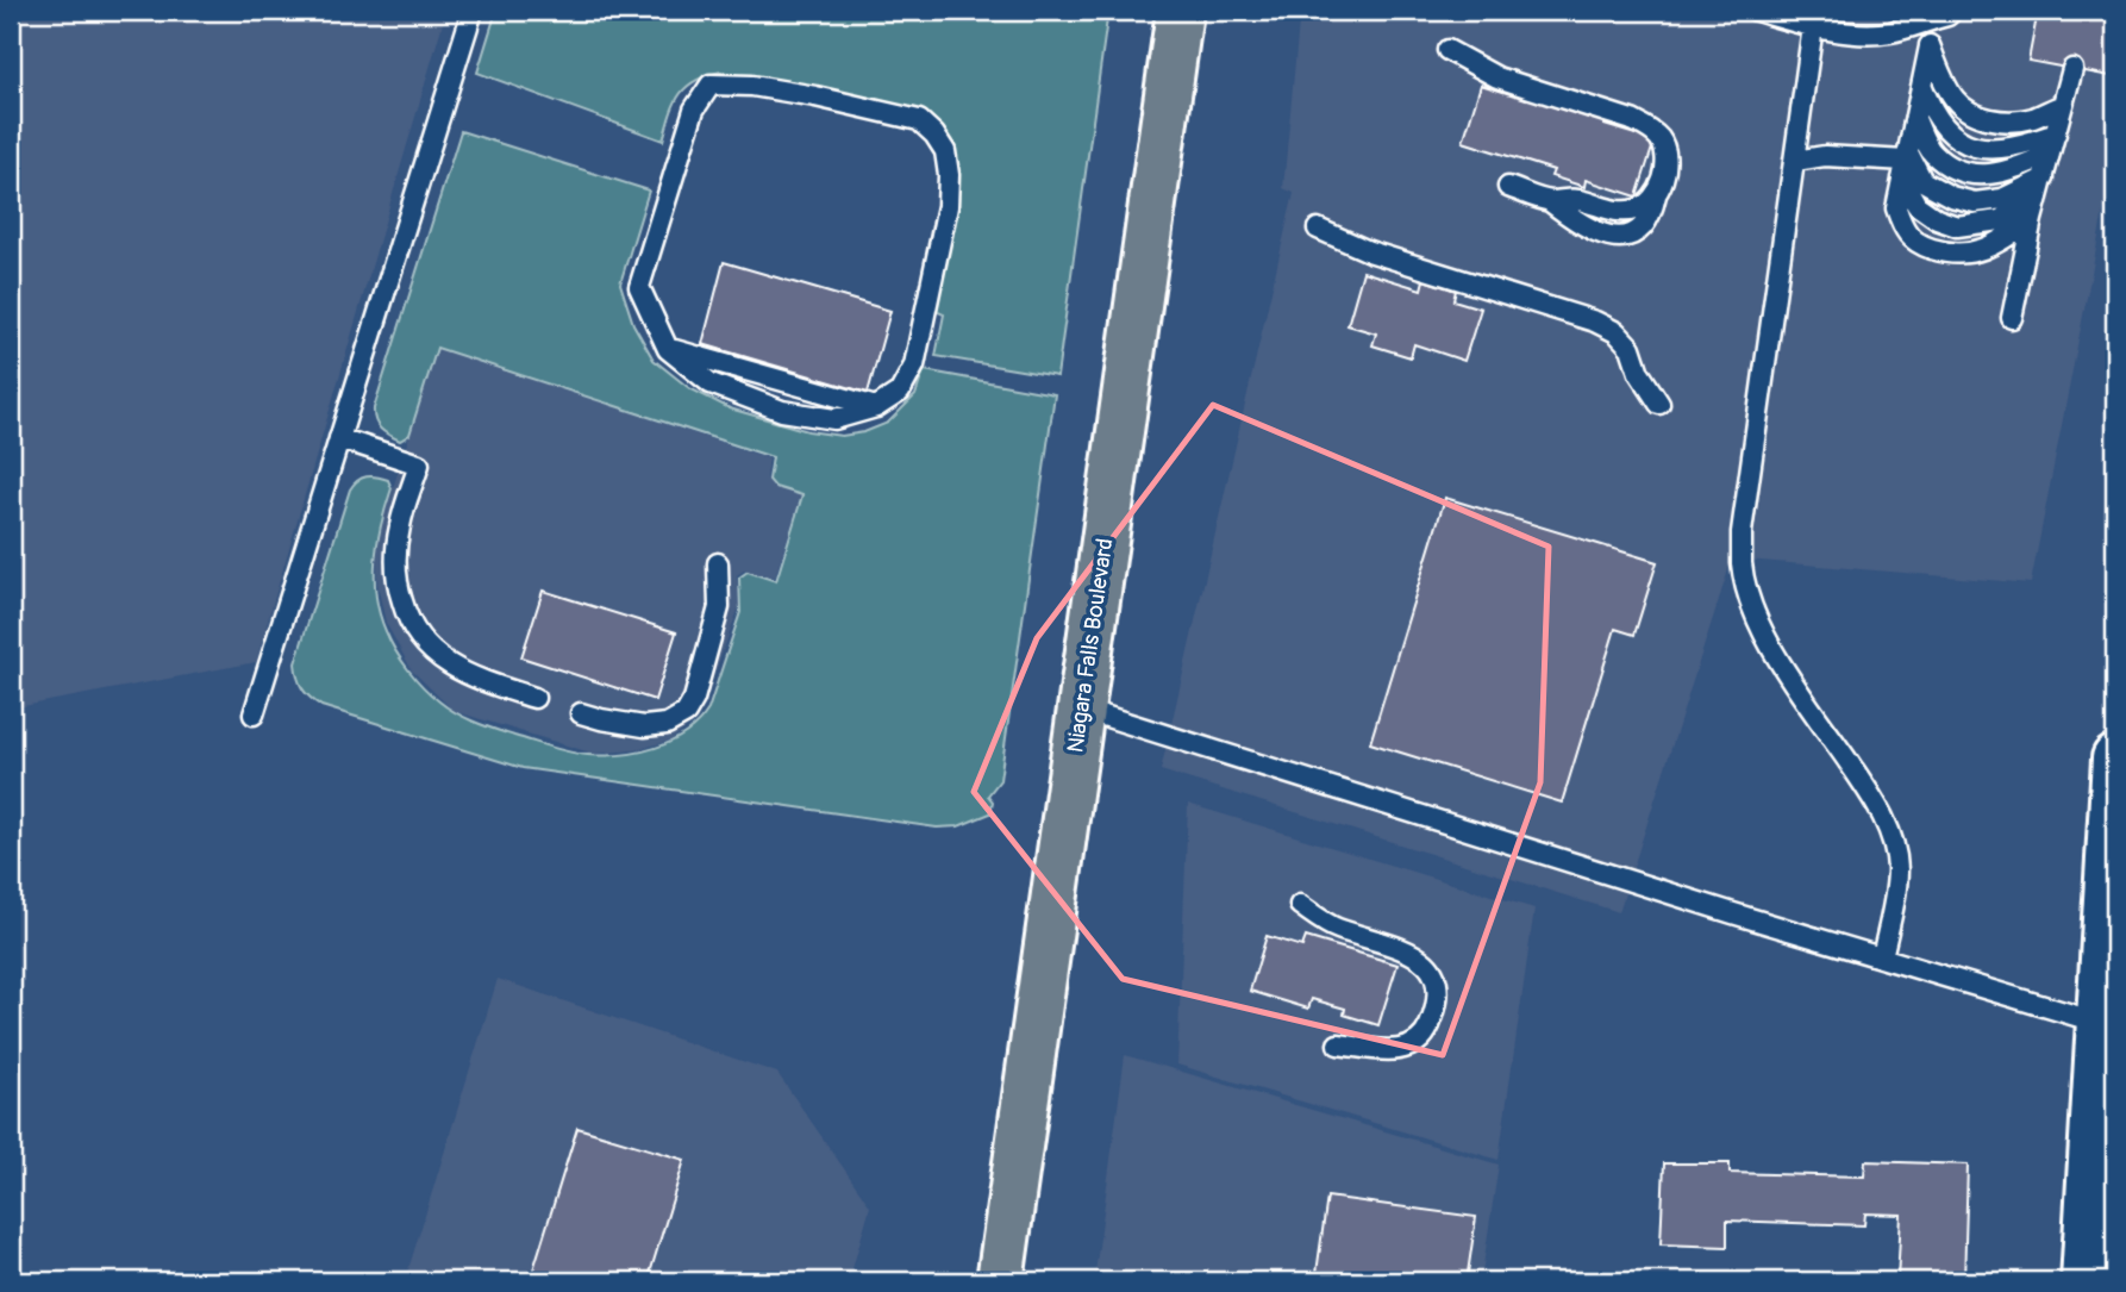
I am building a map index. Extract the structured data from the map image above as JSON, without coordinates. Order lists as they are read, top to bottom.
{
  "streets": {
    "main road": ["Niagara Falls Boulevard"]
  }
}
